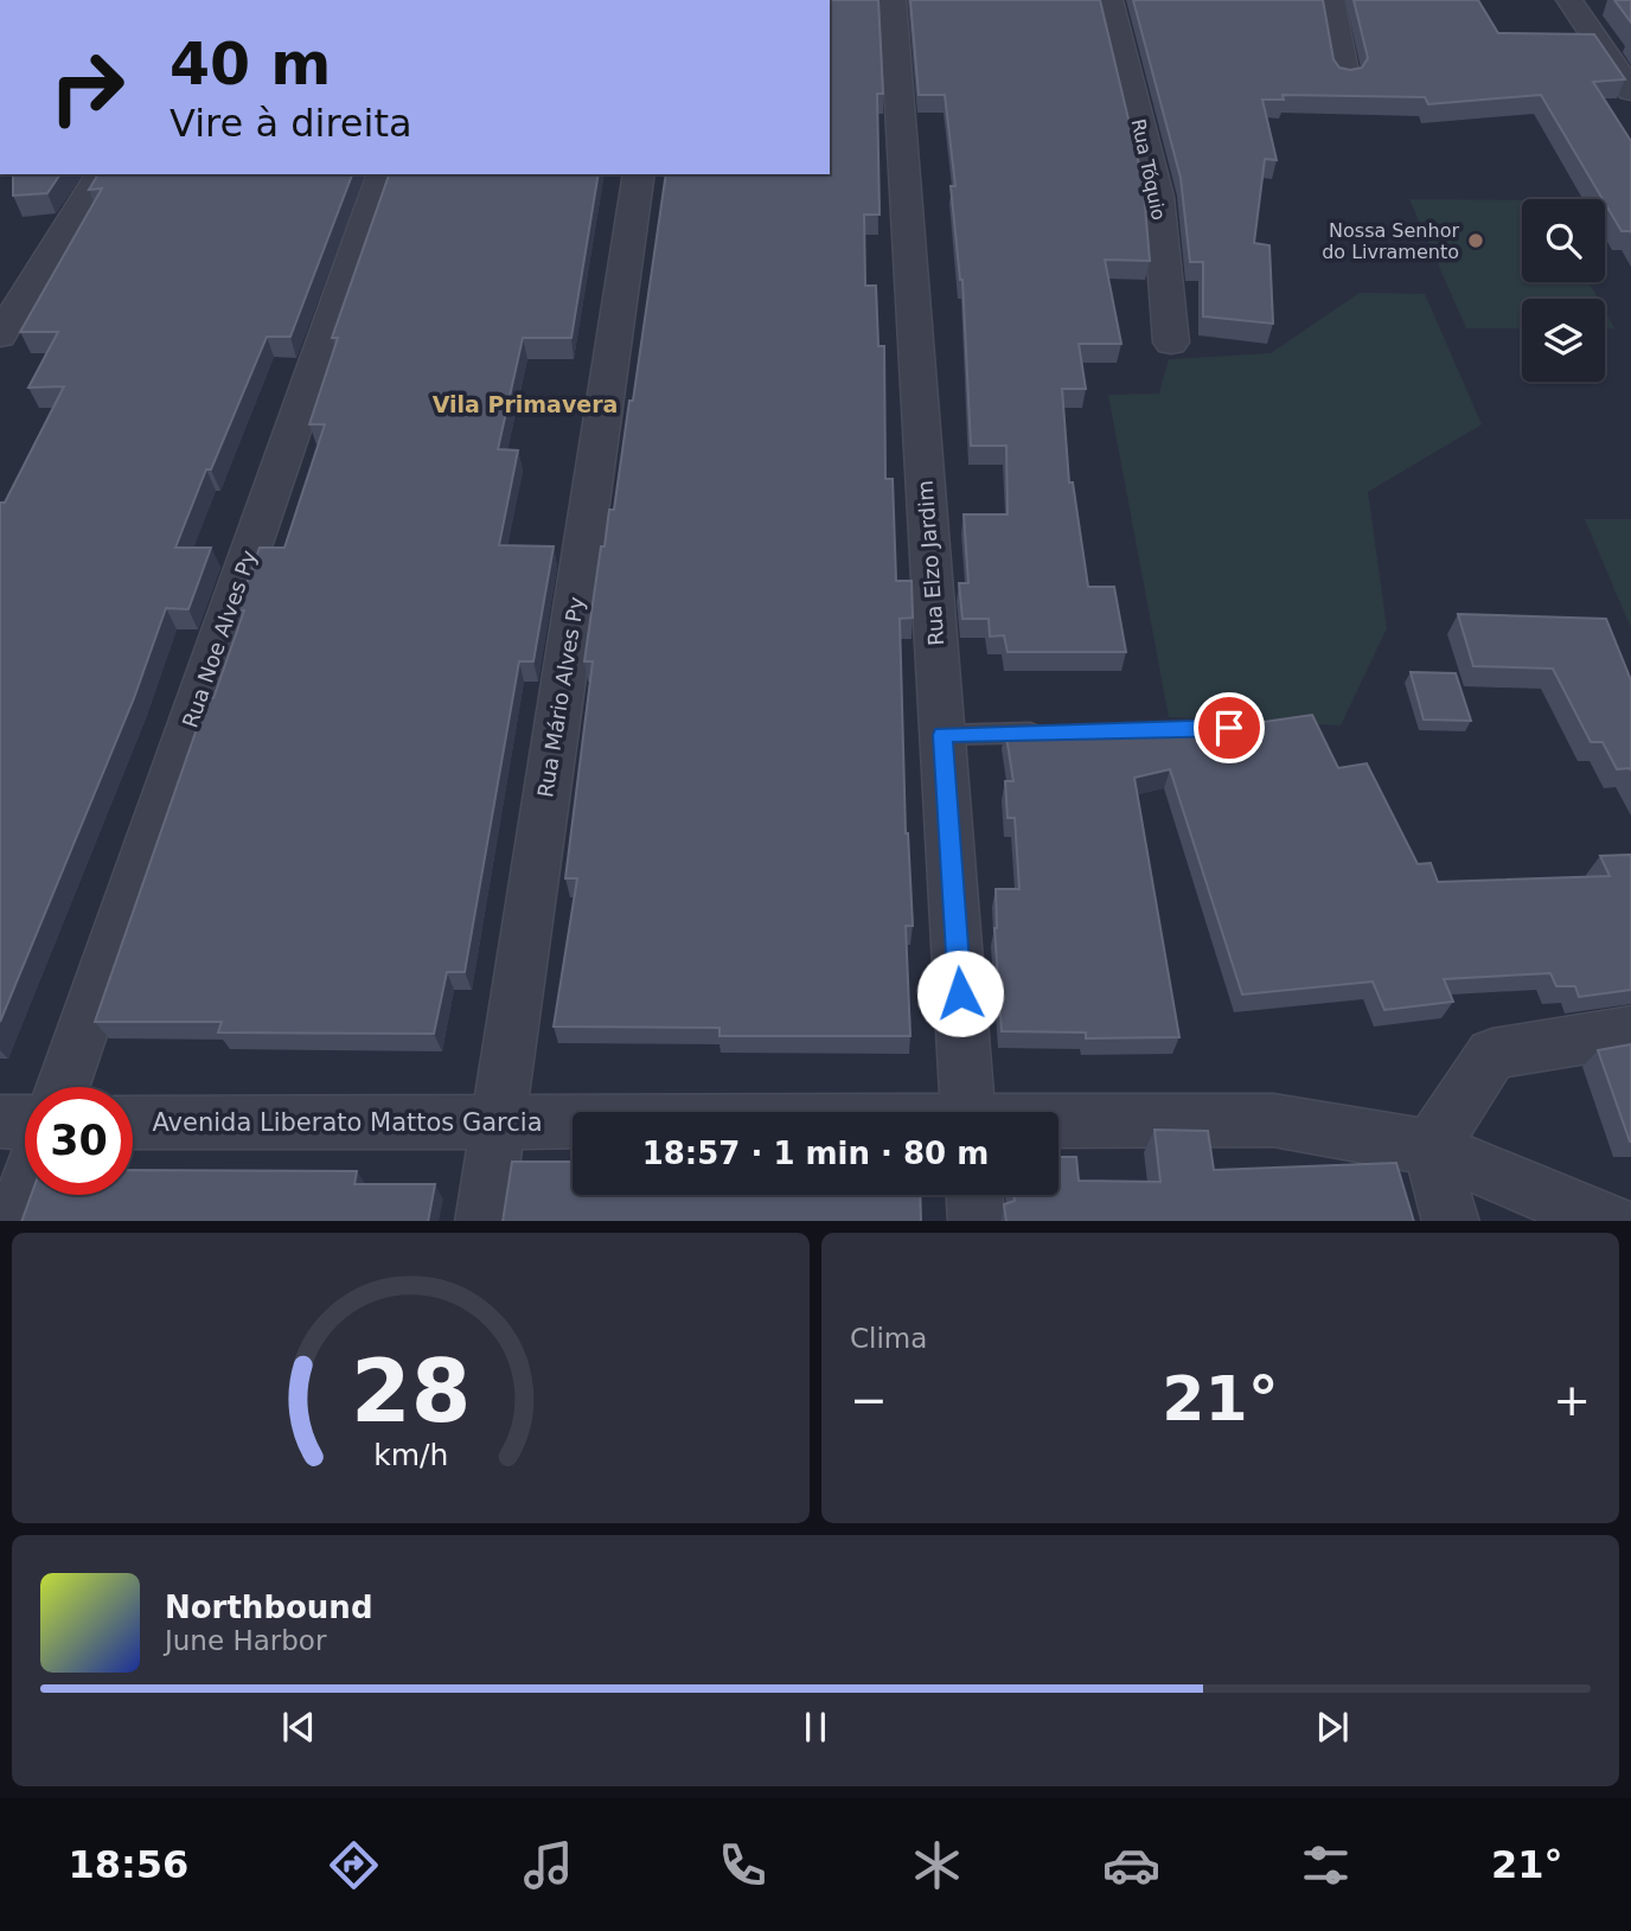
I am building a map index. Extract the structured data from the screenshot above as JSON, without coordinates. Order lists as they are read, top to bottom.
{
  "streets": {
    "street": [
      "Rua Tóquio",
      "Rua Elzo Jardim",
      "Rua Noe Alves Py",
      "Rua Mário Alves Py",
      "Avenida Liberato Mattos Garcia"
    ]
  },
  "crossings": [
    ["Rua Mário Alves Py", "Avenida Liberato Mattos Garcia"]
  ],
  "districts": ["Vila Primavera"],
  "places": ["Nossa Senhor do Livramento"],
  "page": {
    "turn": ["40 m", "Vire à direita"],
    "limit": "30",
    "trip": "18:57 · 1 min · 80 m",
    "tile": "Clima",
    "heat": ["−", "21°", "+"],
    "song": ["Northbound", "June Harbor"],
    "tabs": ["18:56", "21°"],
    "gauge": ["28", "km/h"]
  }
}
